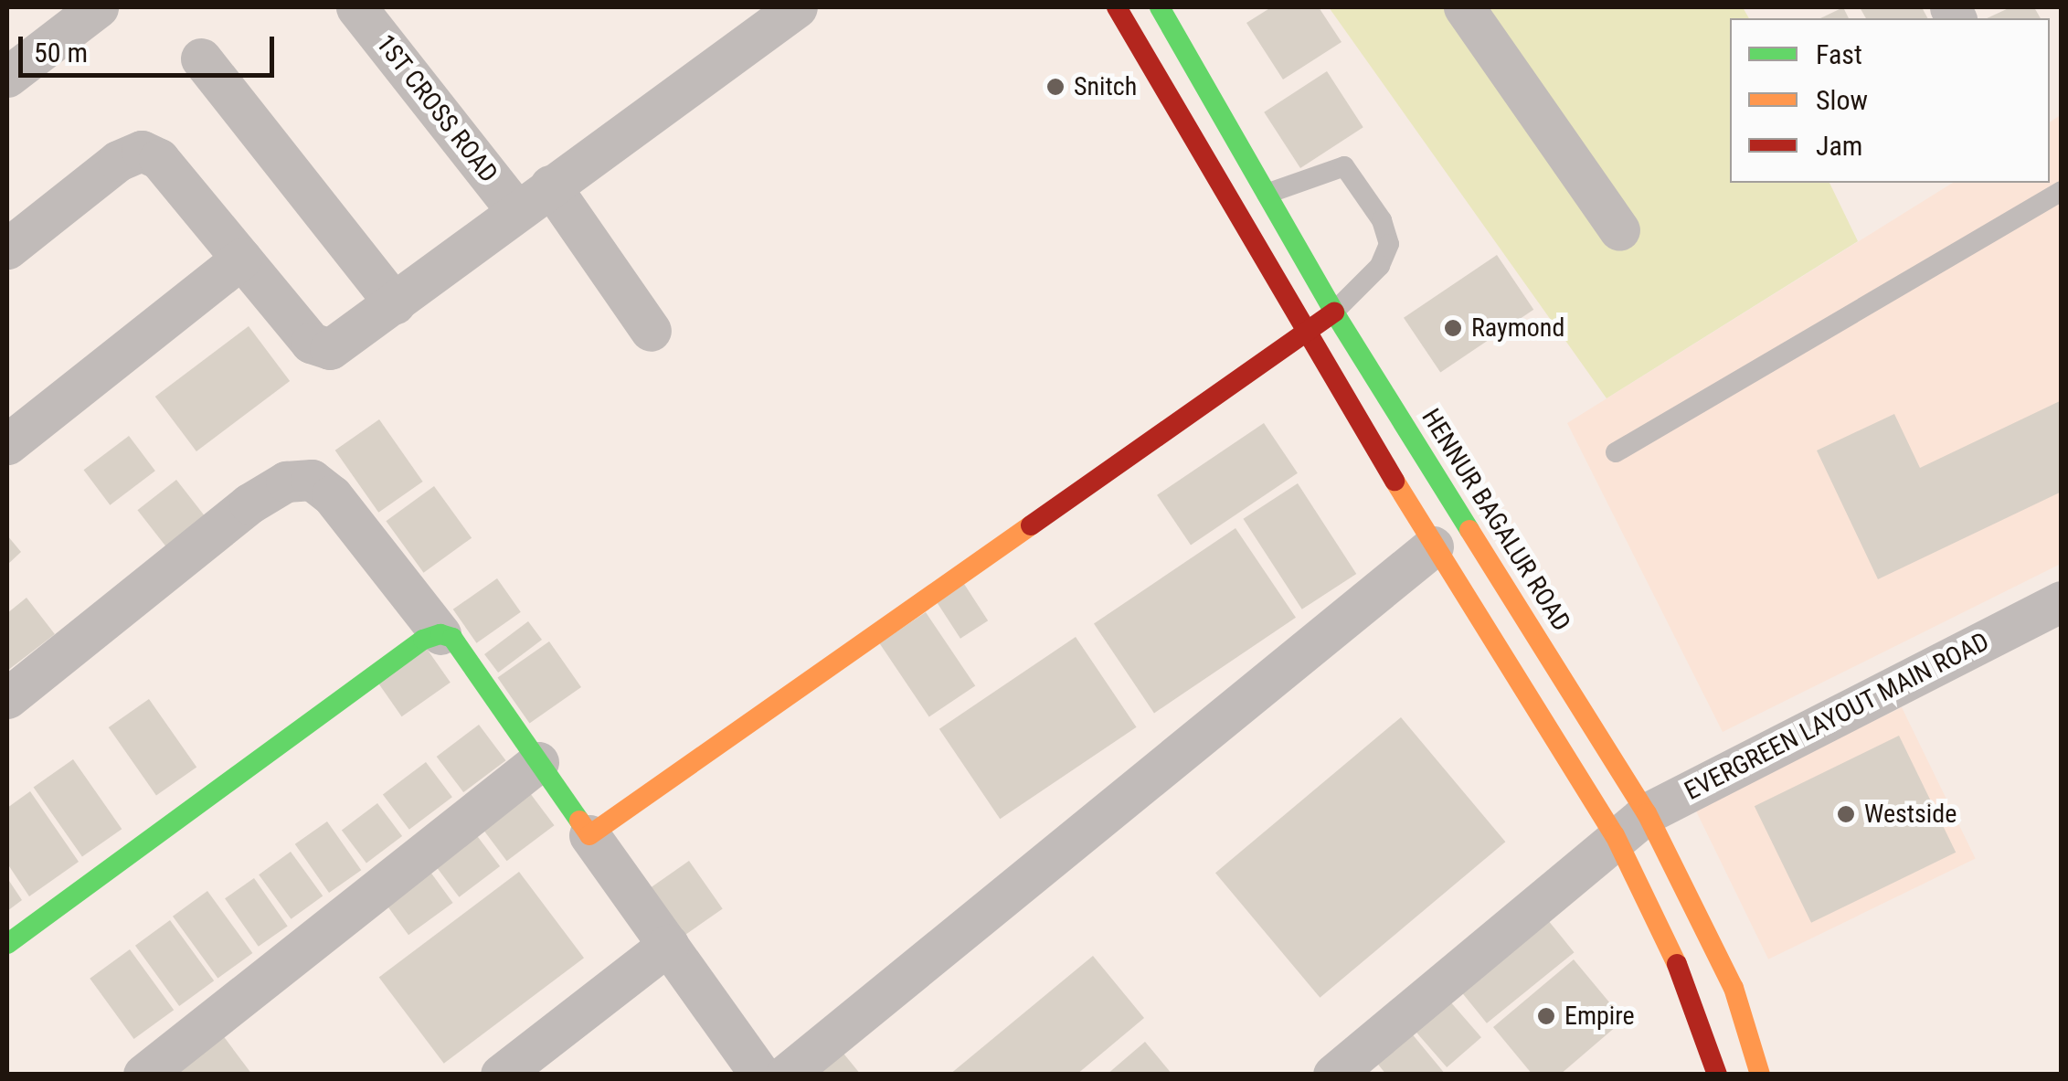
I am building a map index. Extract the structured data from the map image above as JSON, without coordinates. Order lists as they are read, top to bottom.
{
  "streets": {
    "main road": ["HENNUR BAGALUR ROAD"],
    "street": ["1ST CROSS ROAD", "EVERGREEN LAYOUT MAIN ROAD"]
  },
  "crossings": [
    ["HENNUR BAGALUR ROAD", "EVERGREEN LAYOUT MAIN ROAD"]
  ],
  "places": [
    "Snitch",
    "Raymond",
    "Westside",
    "Empire"
  ],
  "legend": ["Fast", "Slow", "Jam"],
  "scale_bar": "50 m"
}
